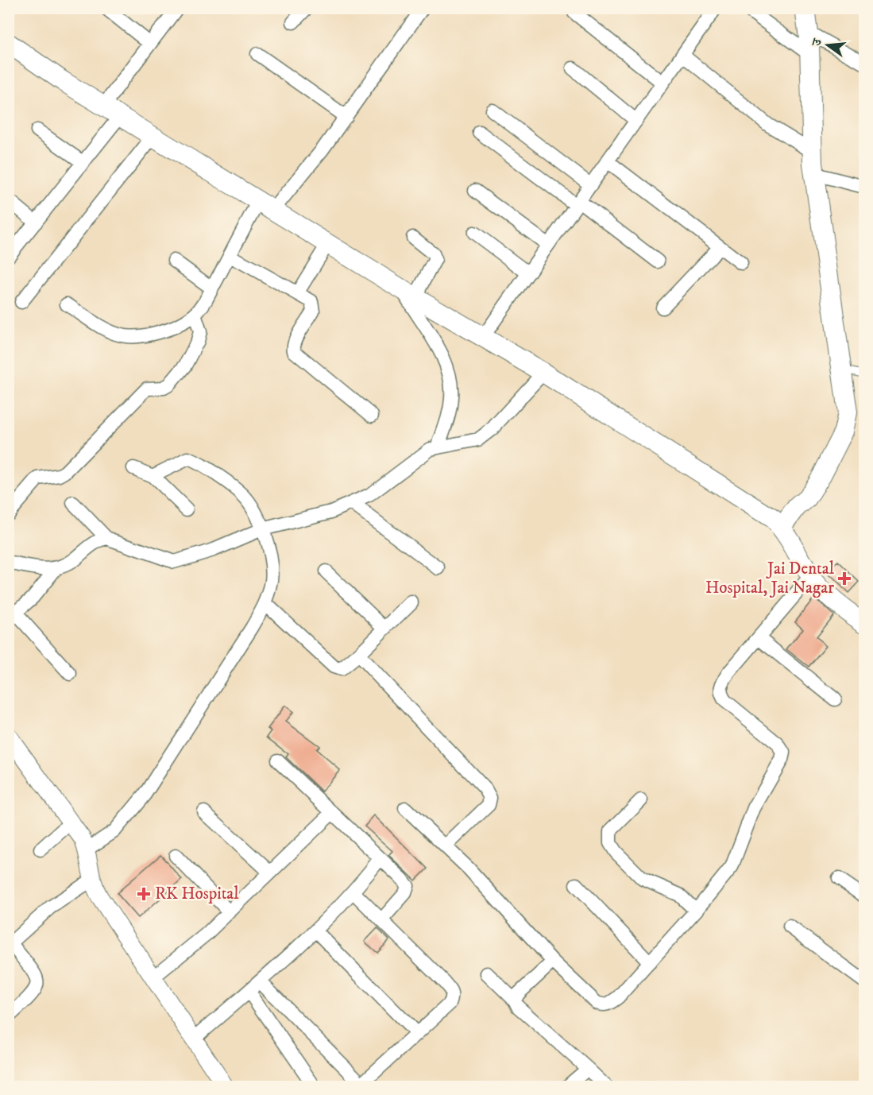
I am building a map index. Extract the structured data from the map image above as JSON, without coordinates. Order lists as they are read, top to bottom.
{
  "places": {
    "health": ["Jai Dental Hospital, Jai Nagar", "RK Hospital"]
  },
  "north": "left"
}
